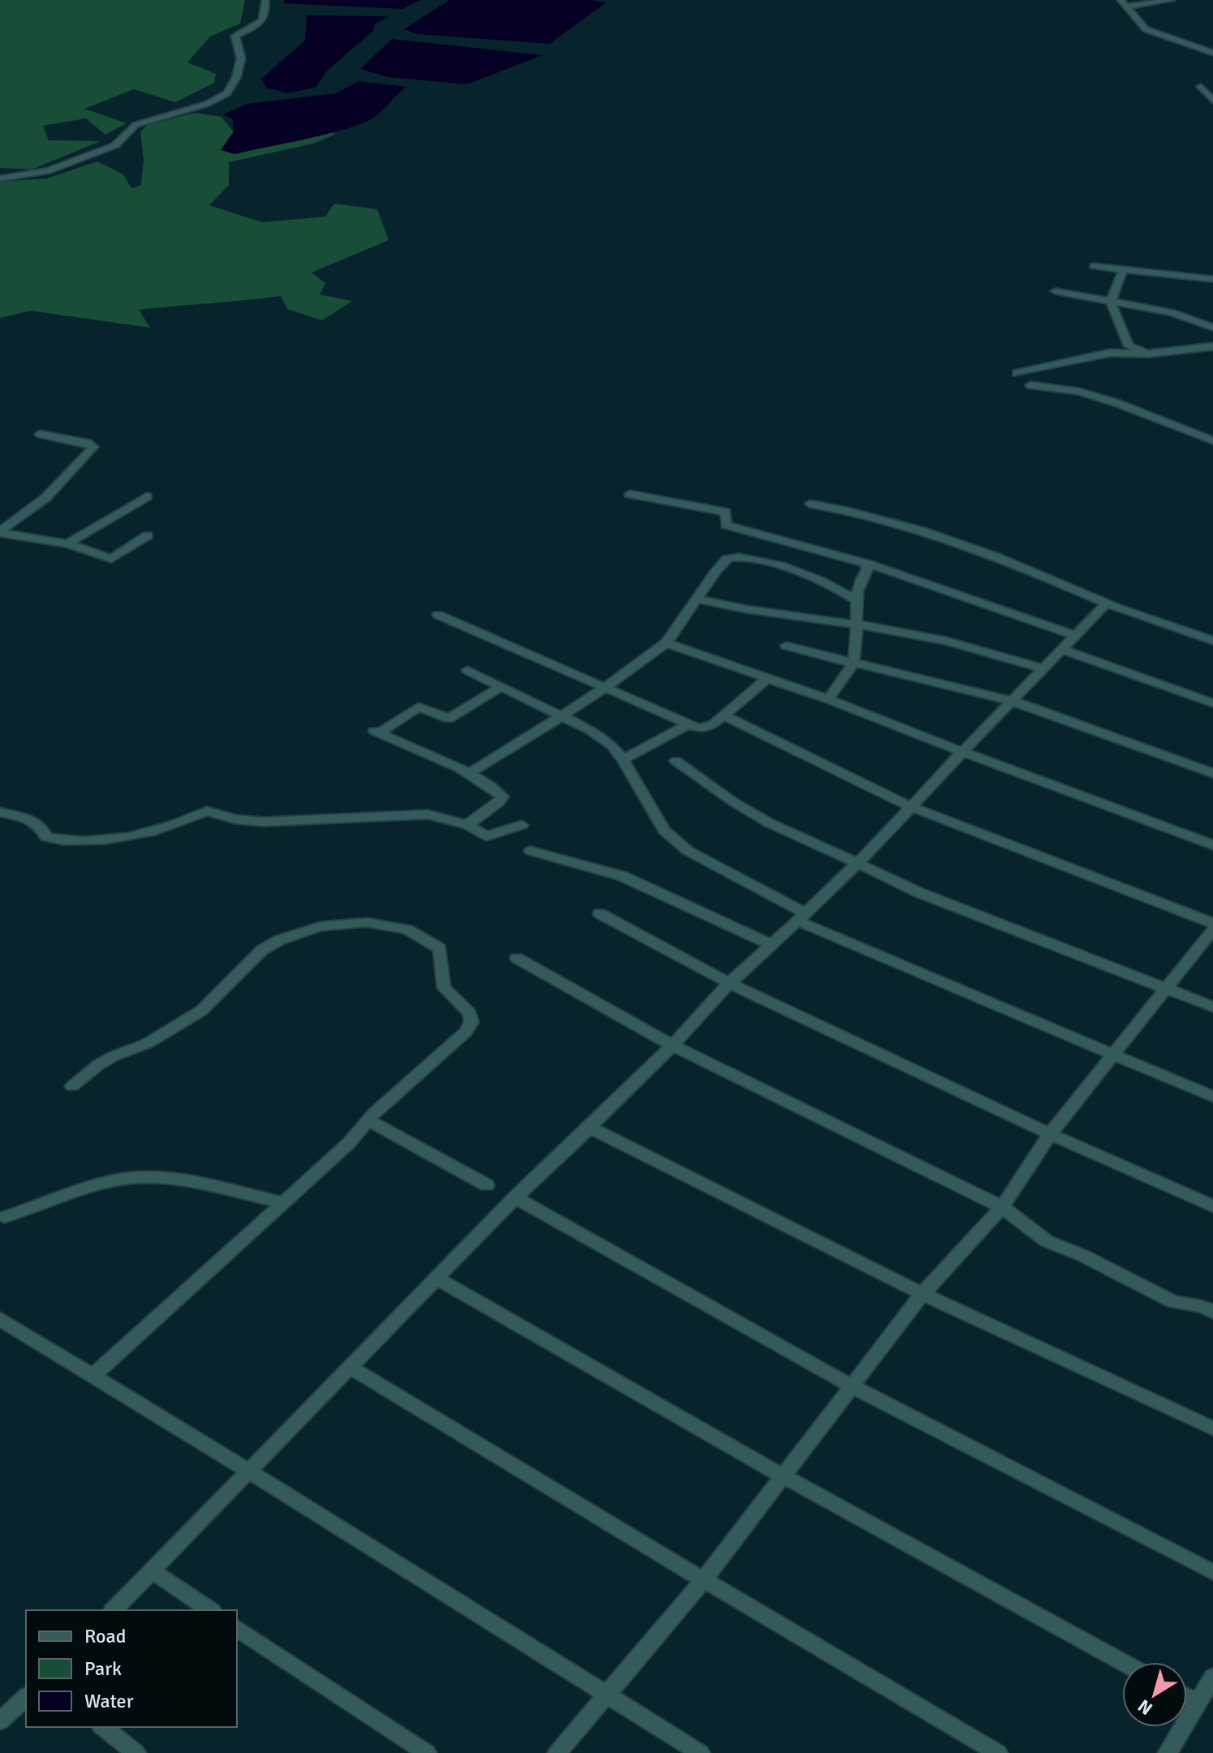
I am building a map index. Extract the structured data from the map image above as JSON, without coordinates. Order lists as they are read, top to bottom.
{
  "legend": ["Road", "Park", "Water"],
  "north": "bottom left"
}
